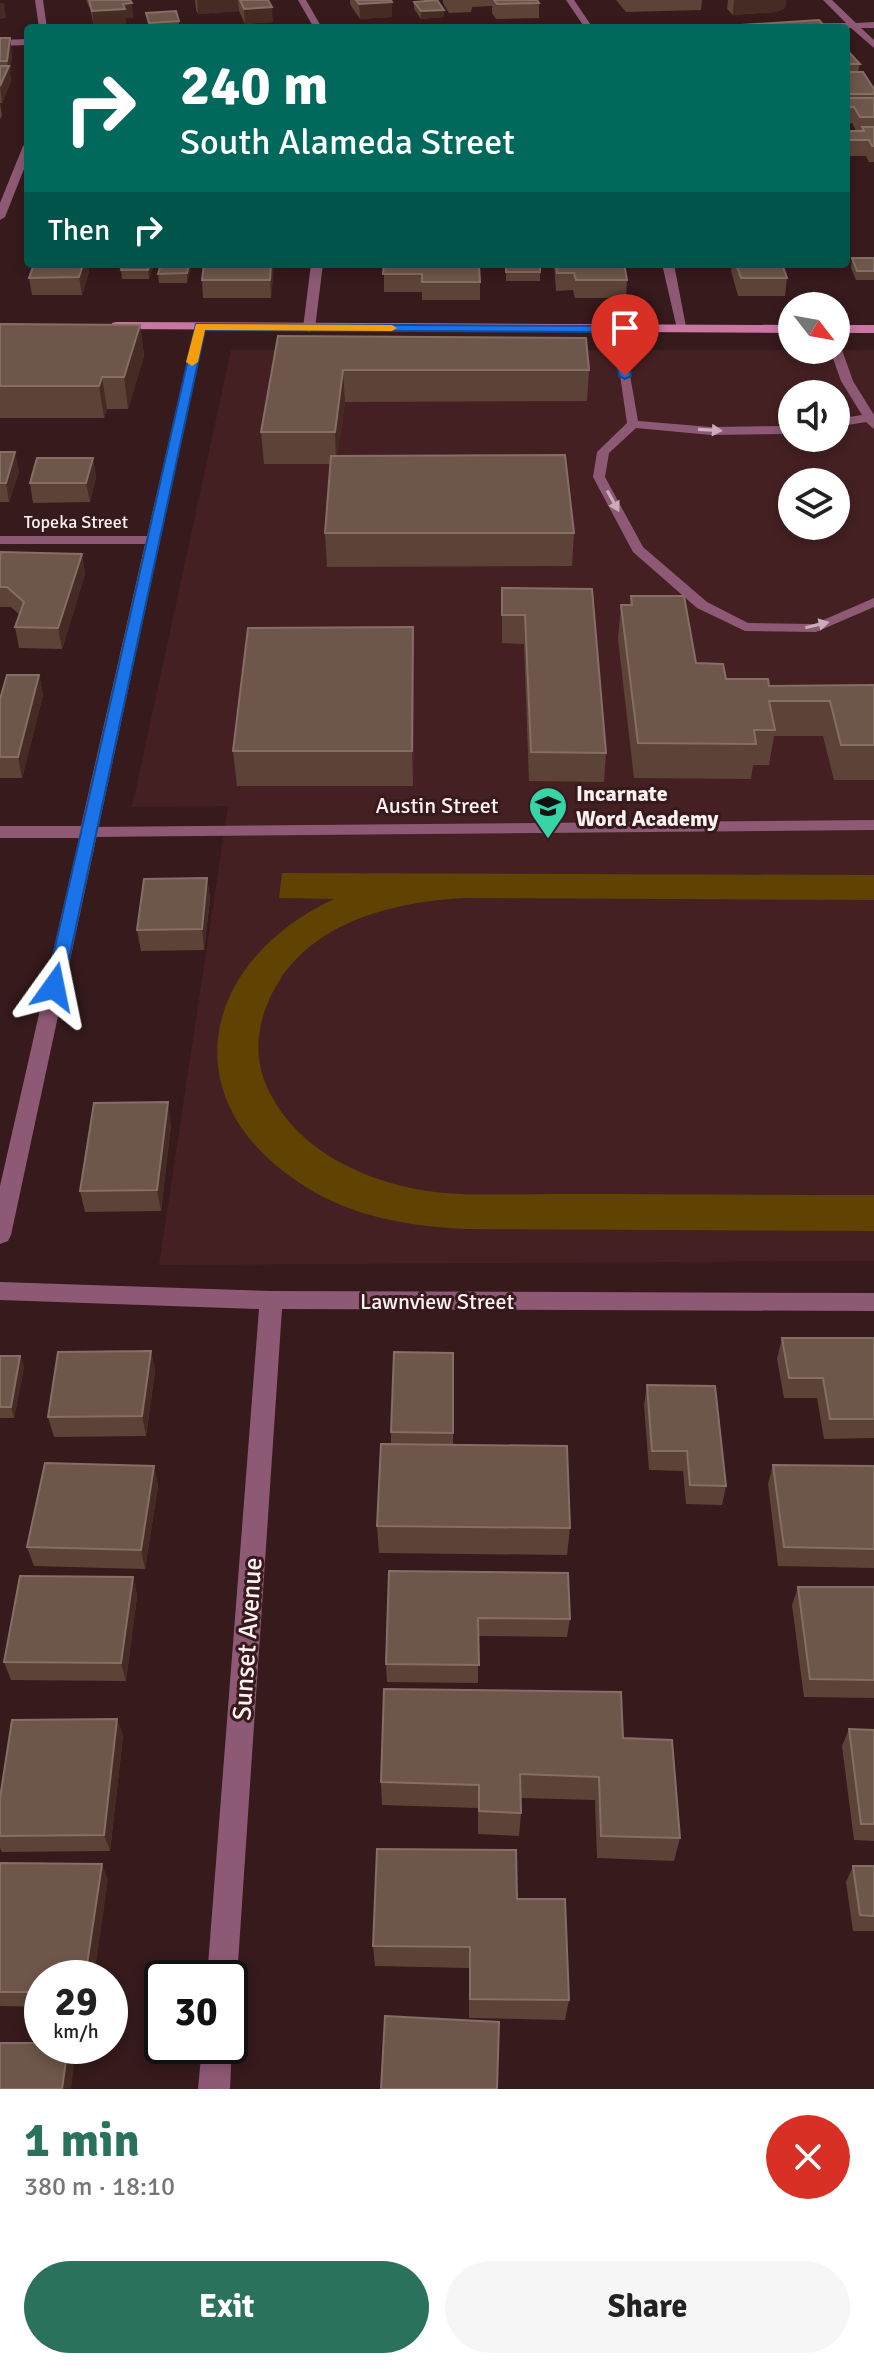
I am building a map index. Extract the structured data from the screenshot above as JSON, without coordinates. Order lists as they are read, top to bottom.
{
  "streets": {
    "street": [
      "Topeka Street",
      "Austin Street",
      "Lawnview Street",
      "Sunset Avenue"
    ]
  },
  "crossings": [
    ["Lawnview Street", "Sunset Avenue"]
  ],
  "places": {
    "school or university": ["Incarnate Word Academy"]
  },
  "north": "bottom right",
  "page": {
    "turn": ["240 m", "South Alameda Street"],
    "then": "Then",
    "speed": "29 km/h",
    "limit": "30",
    "heading": ["1 min", "380 m · 18:10"],
    "buttons": ["Exit", "Share"]
  }
}
